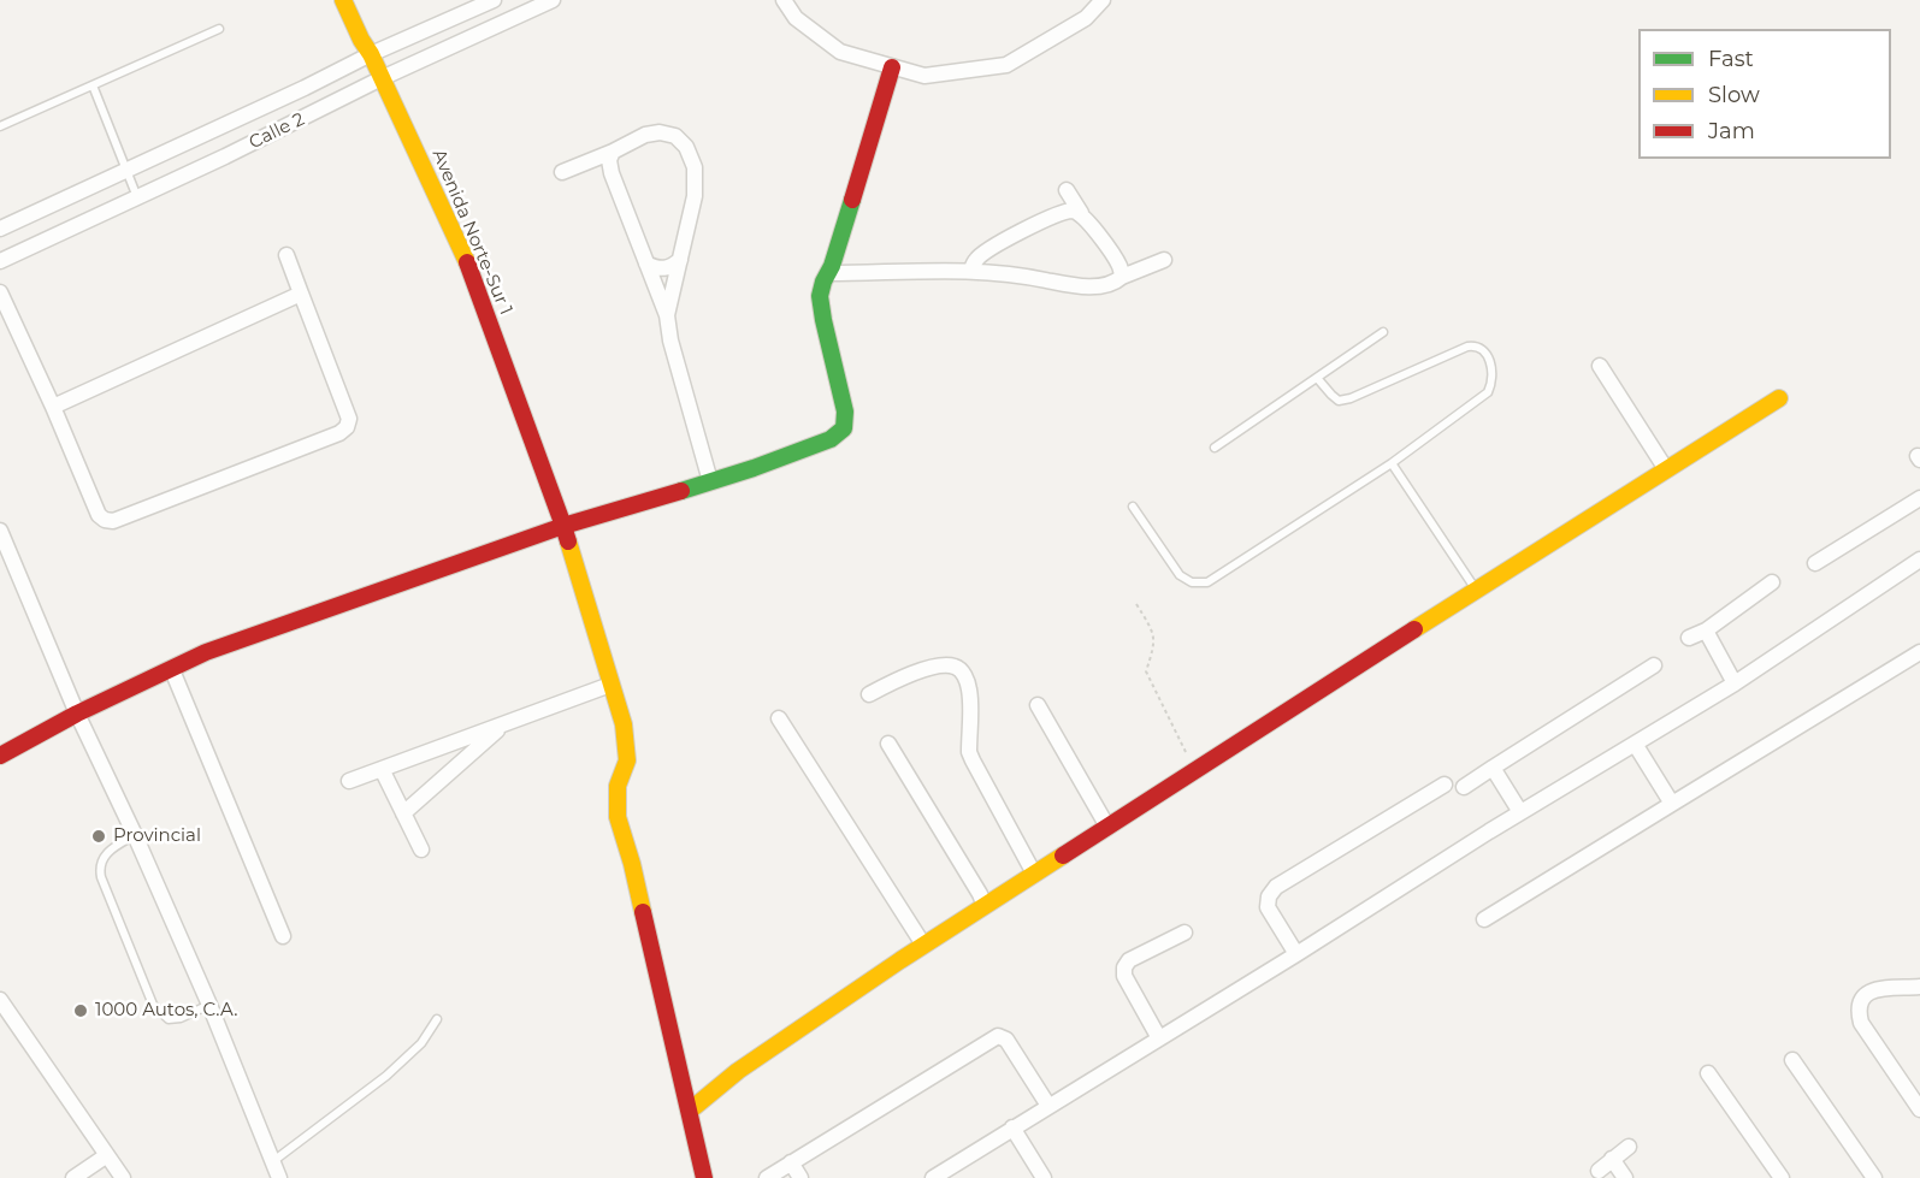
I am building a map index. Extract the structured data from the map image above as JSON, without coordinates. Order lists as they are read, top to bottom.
{
  "streets": {
    "street": ["Calle 2", "Avenida Norte-Sur 1"]
  },
  "crossings": [
    ["Calle 2", "Avenida Norte-Sur 1"]
  ],
  "places": ["Provincial", "1000 Autos, C.A."],
  "legend": ["Fast", "Slow", "Jam"]
}
